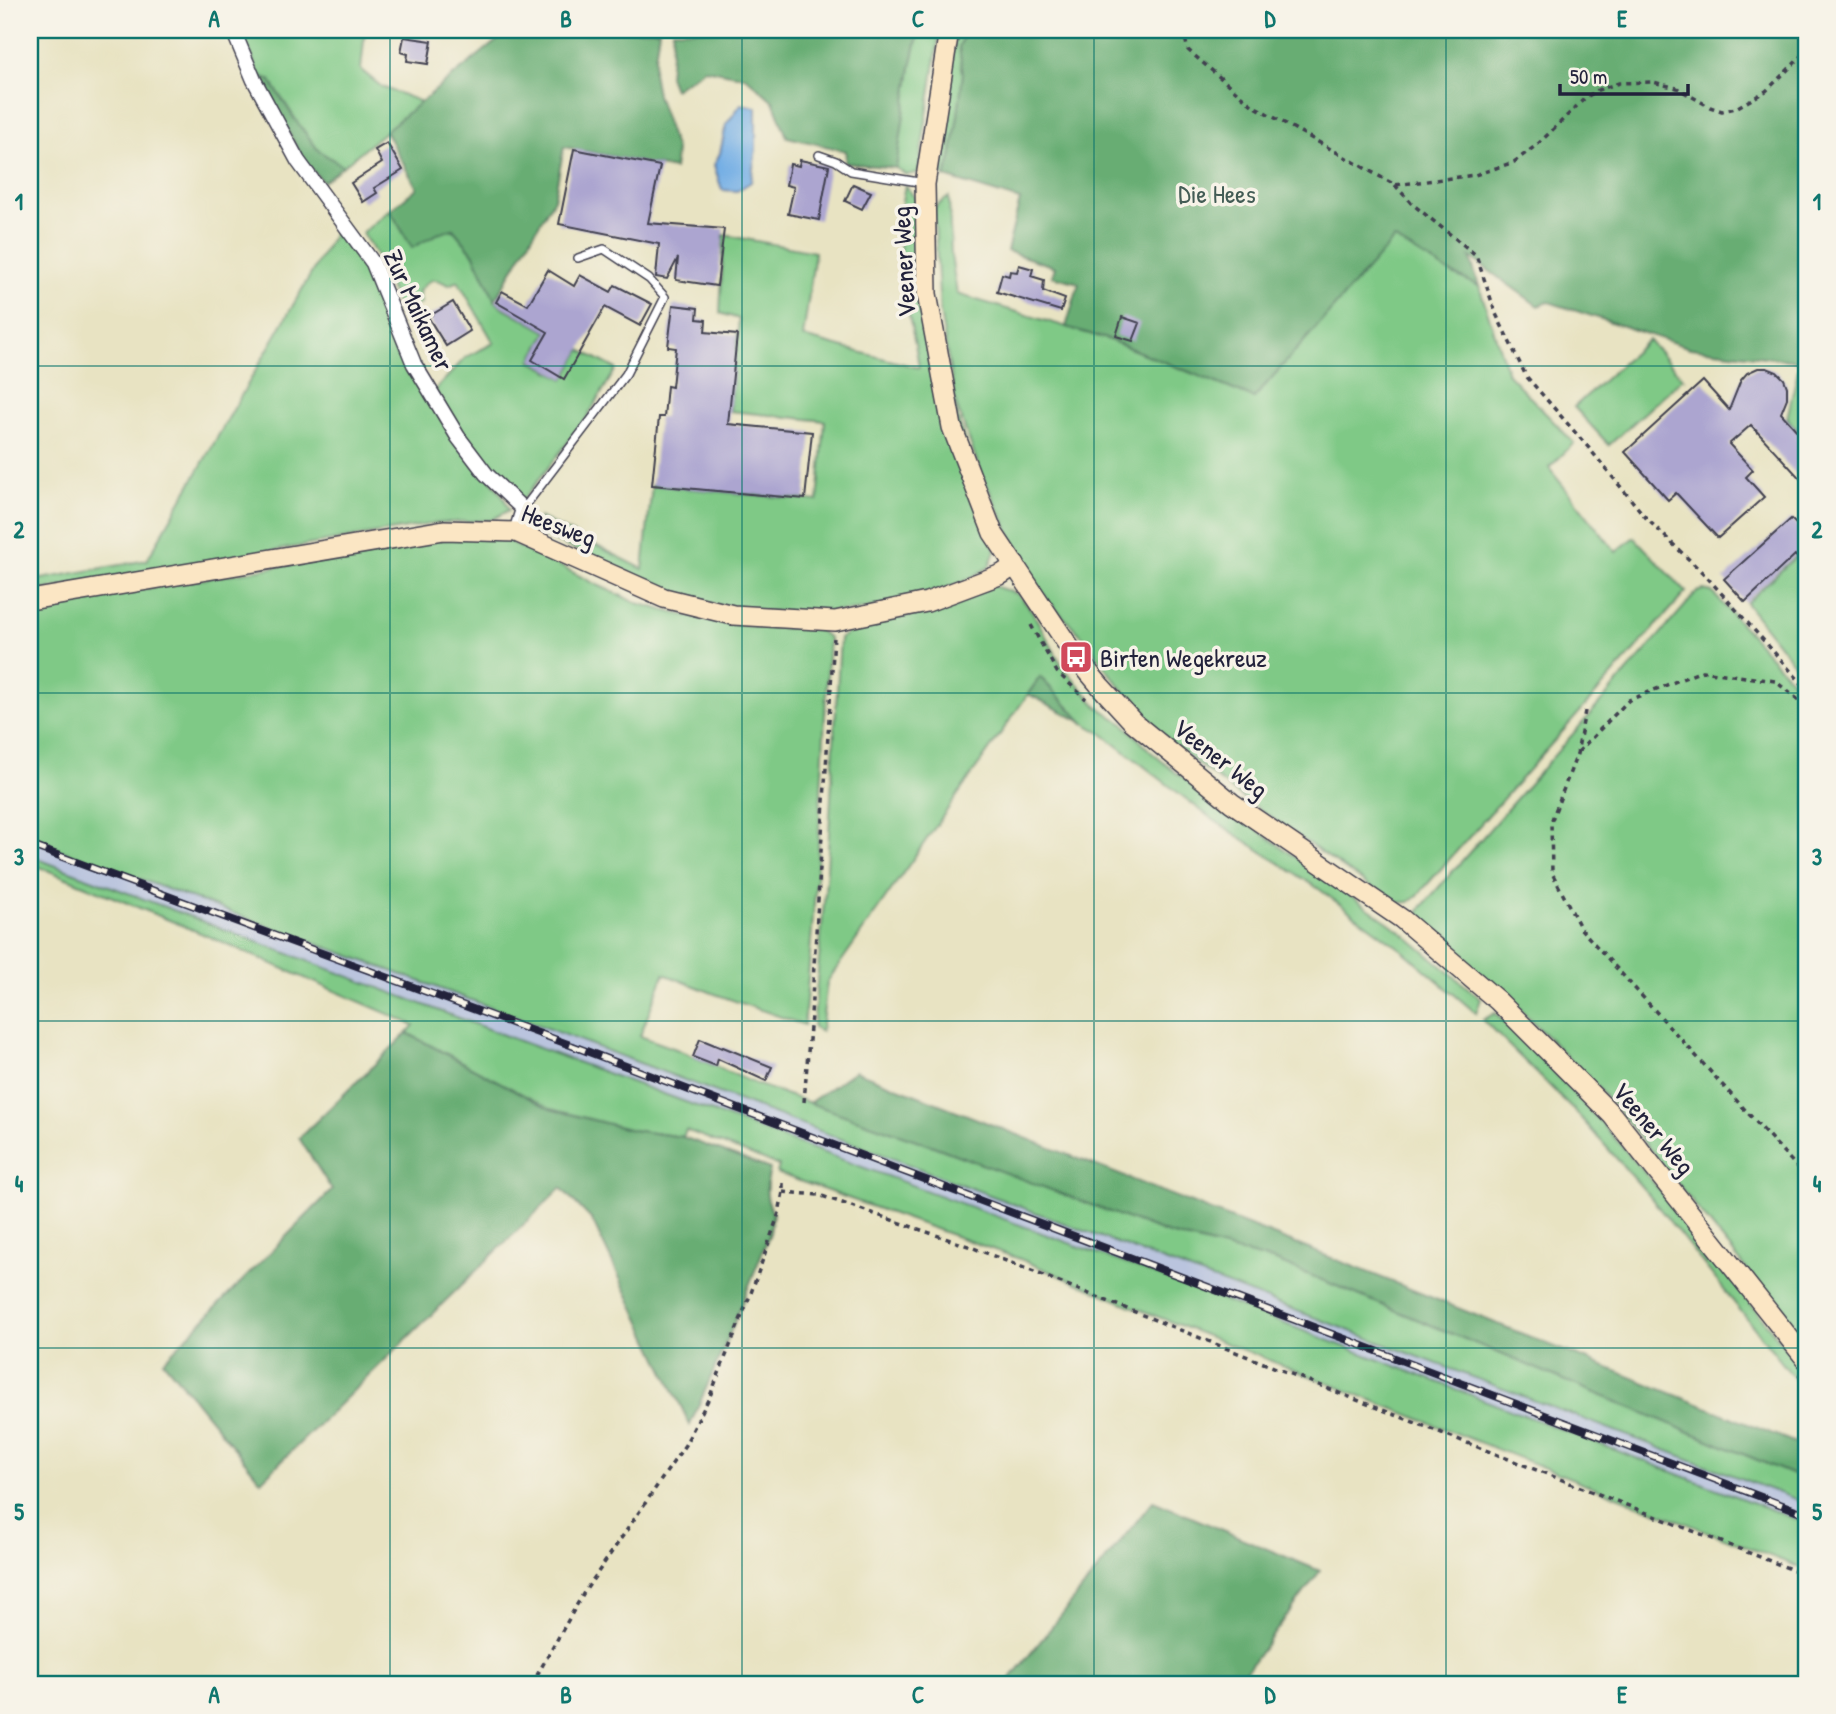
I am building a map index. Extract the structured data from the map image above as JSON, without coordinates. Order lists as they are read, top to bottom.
{
  "streets": {
    "main road": ["Veener Weg", "Heesweg"],
    "street": ["Zur Maikamer"]
  },
  "crossings": [
    ["Veener Weg", "Heesweg"]
  ],
  "parks": ["Die Hees"],
  "places": {
    "bus stop": ["Birten Wegekreuz"]
  },
  "scale_bar": "50 m",
  "grid": {
    "columns": [
      "A",
      "B",
      "C",
      "D",
      "E"
    ],
    "rows": [
      "1",
      "2",
      "3",
      "4",
      "5"
    ]
  }
}
